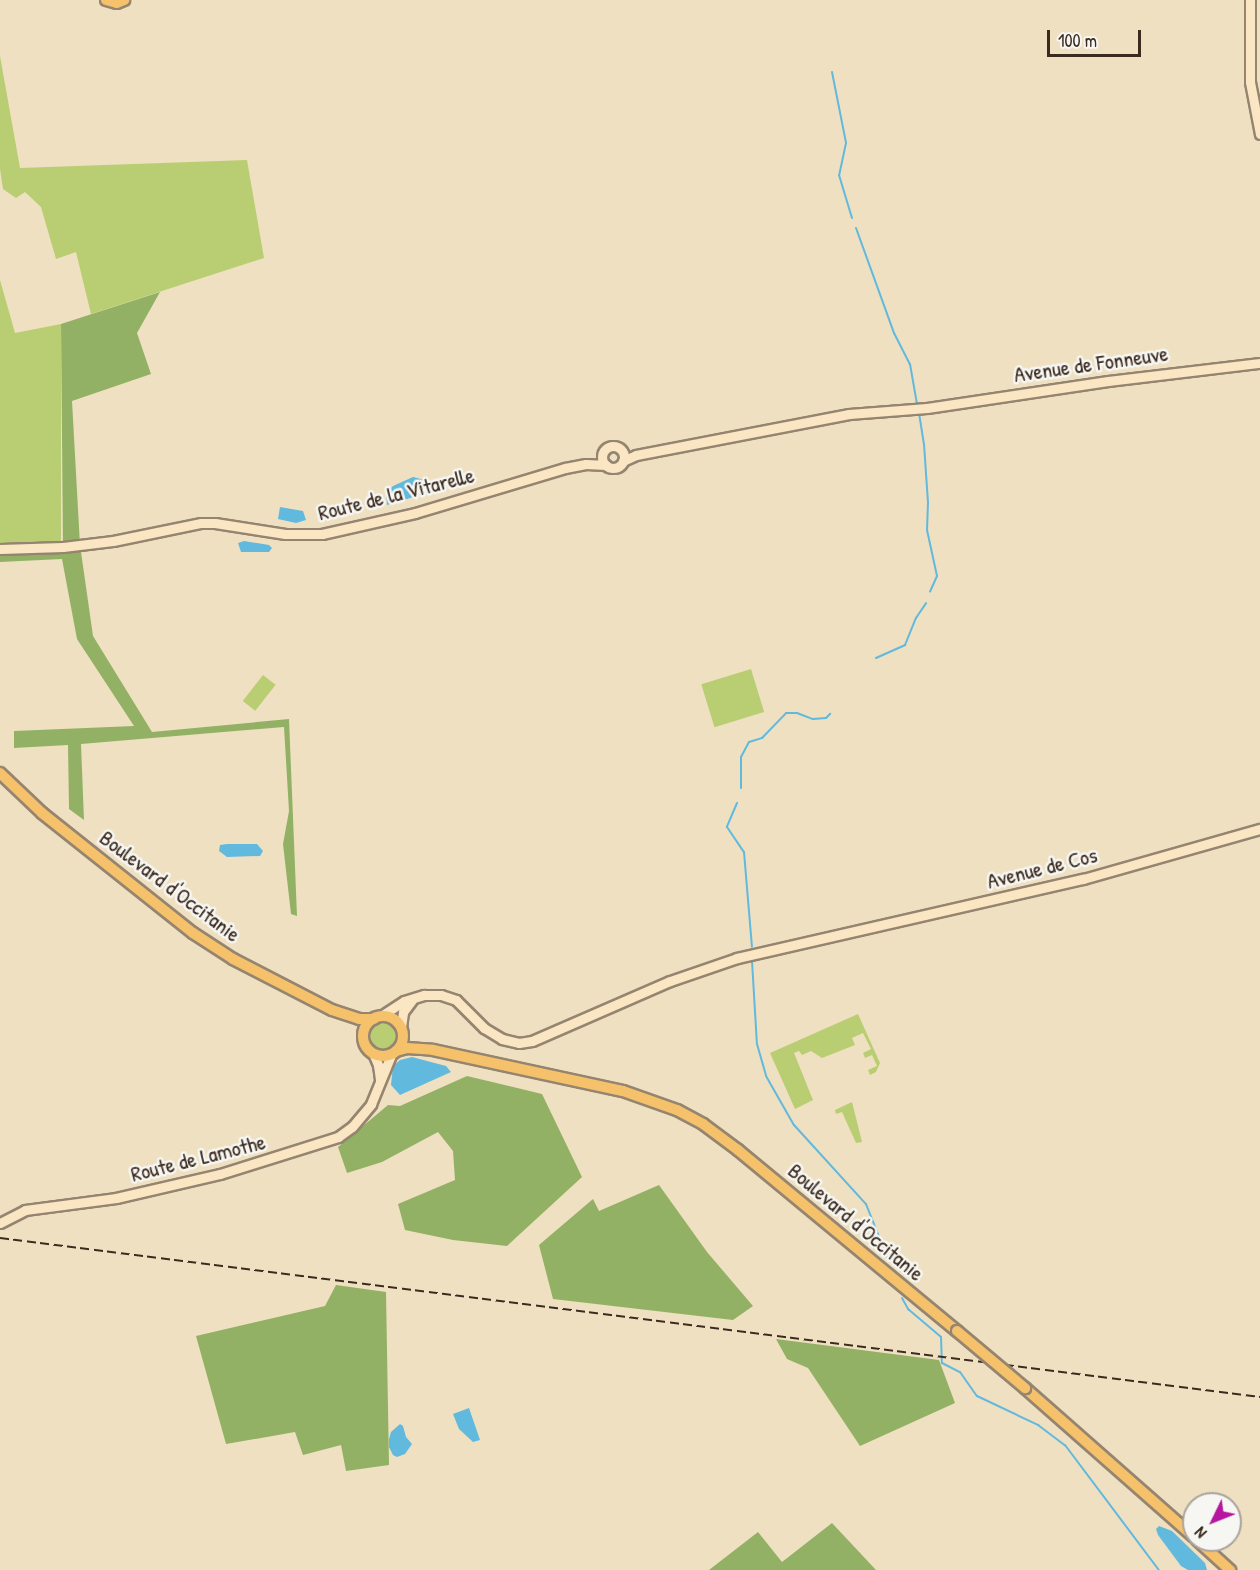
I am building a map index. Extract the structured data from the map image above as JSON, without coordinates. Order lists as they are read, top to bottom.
{
  "streets": {
    "main road": ["Boulevard d'Occitanie"],
    "street": [
      "Avenue de Fonneuve",
      "Route de la Vitarelle",
      "Avenue de Cos",
      "Route de Lamothe"
    ]
  },
  "crossings": [
    ["Avenue de Fonneuve", "Route de la Vitarelle"],
    ["Boulevard d'Occitanie", "Route de Lamothe"]
  ],
  "scale_bar": "100 m",
  "north": "bottom left"
}
